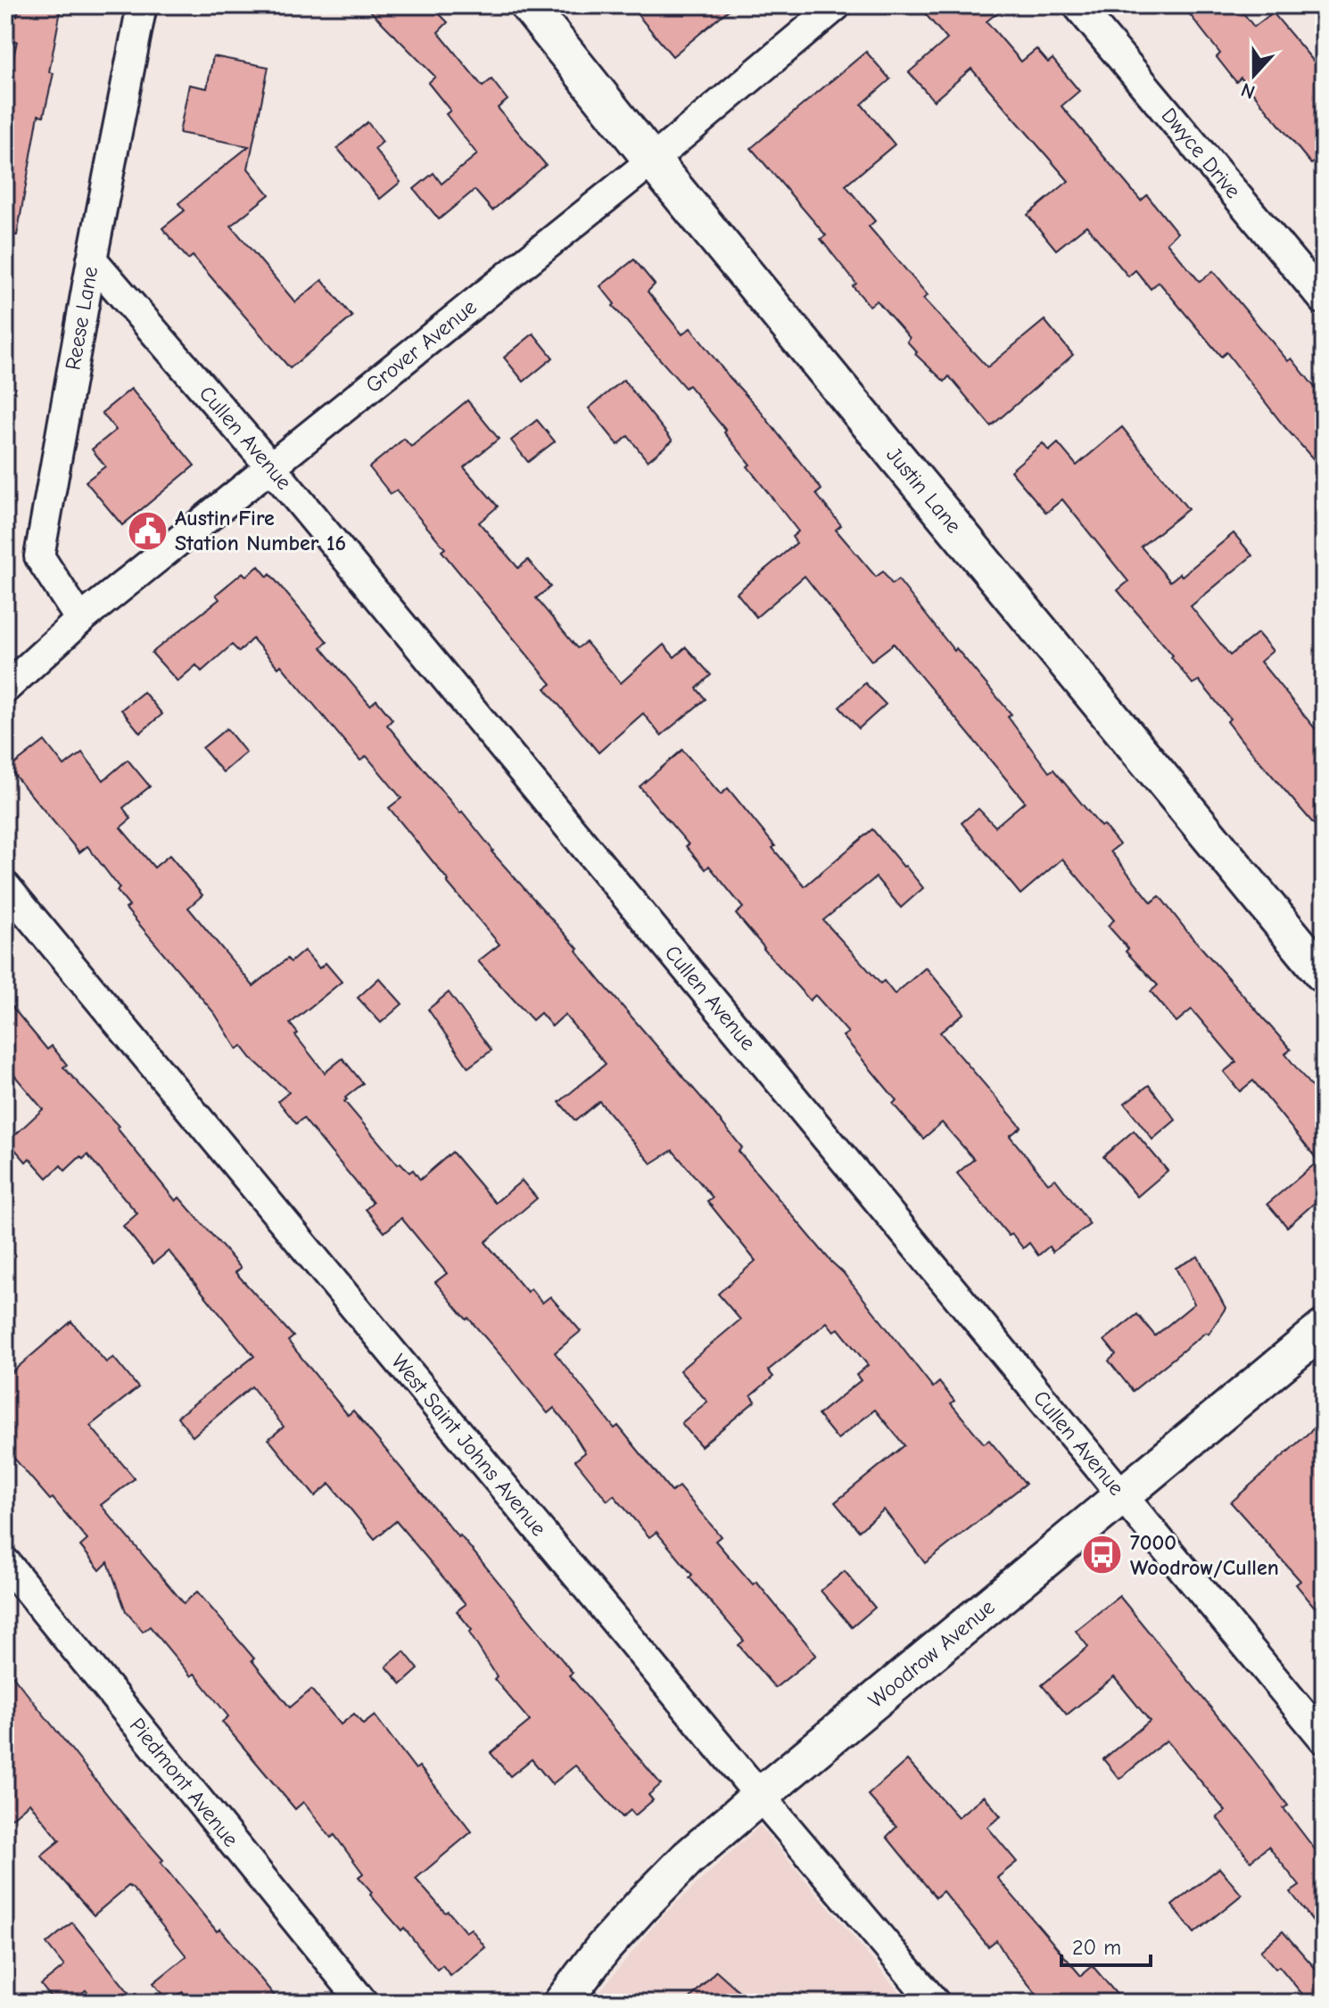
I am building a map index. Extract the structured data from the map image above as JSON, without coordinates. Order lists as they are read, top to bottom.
{
  "streets": {
    "street": [
      "Dwyce Drive",
      "Reese Lane",
      "Grover Avenue",
      "Cullen Avenue",
      "Justin Lane",
      "West Saint Johns Avenue",
      "Woodrow Avenue",
      "Piedmont Avenue"
    ]
  },
  "crossings": [
    ["Reese Lane", "Grover Avenue"],
    ["Reese Lane", "Cullen Avenue"],
    ["Grover Avenue", "Cullen Avenue"],
    ["Grover Avenue", "Justin Lane"],
    ["Cullen Avenue", "Woodrow Avenue"],
    ["West Saint Johns Avenue", "Woodrow Avenue"]
  ],
  "places": {
    "public building": ["Austin Fire Station Number 16"],
    "bus stop": ["7000 Woodrow/Cullen"]
  },
  "scale_bar": "20 m",
  "north": "bottom"
}
